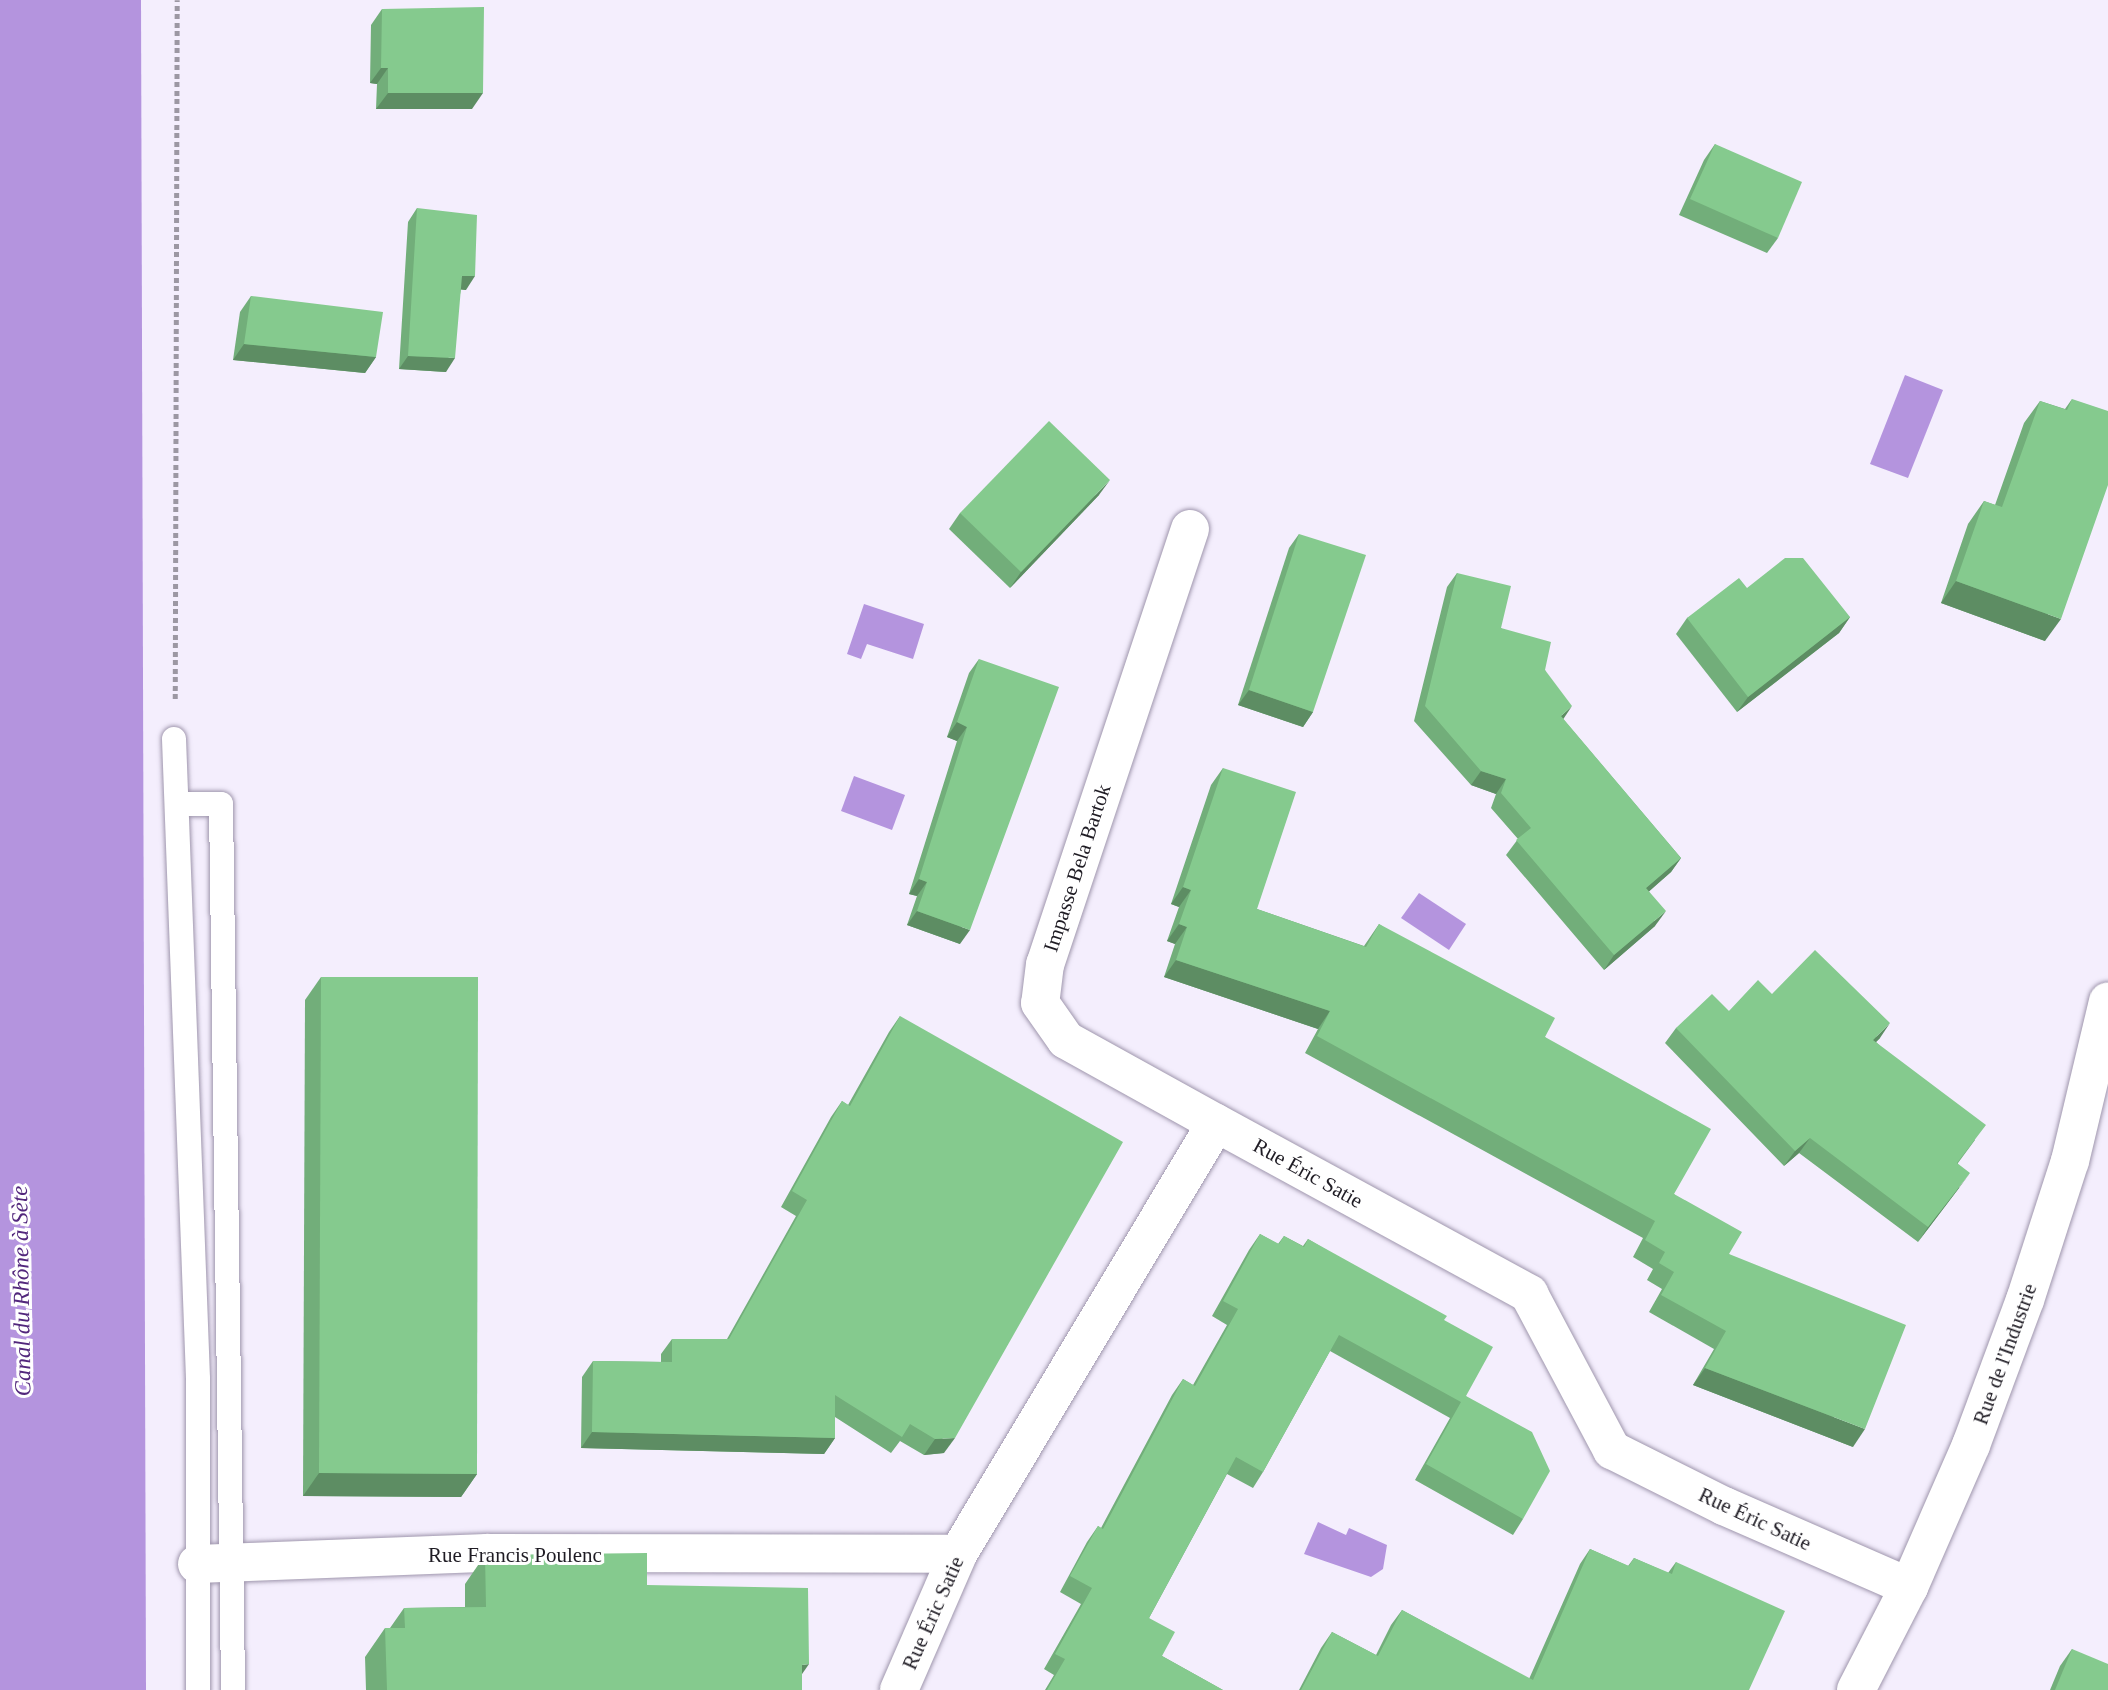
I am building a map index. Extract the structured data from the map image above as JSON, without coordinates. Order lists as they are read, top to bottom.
{
  "streets": {
    "street": [
      "Impasse Bela Bartok",
      "Rue Éric Satie",
      "Rue de l'Industrie",
      "Rue Francis Poulenc"
    ]
  },
  "crossings": [
    ["Impasse Bela Bartok", "Rue Éric Satie"],
    ["Rue Éric Satie", "Rue de l'Industrie"],
    ["Rue Éric Satie", "Rue Francis Poulenc"]
  ],
  "water": ["Canal du Rhône à Sète"]
}
